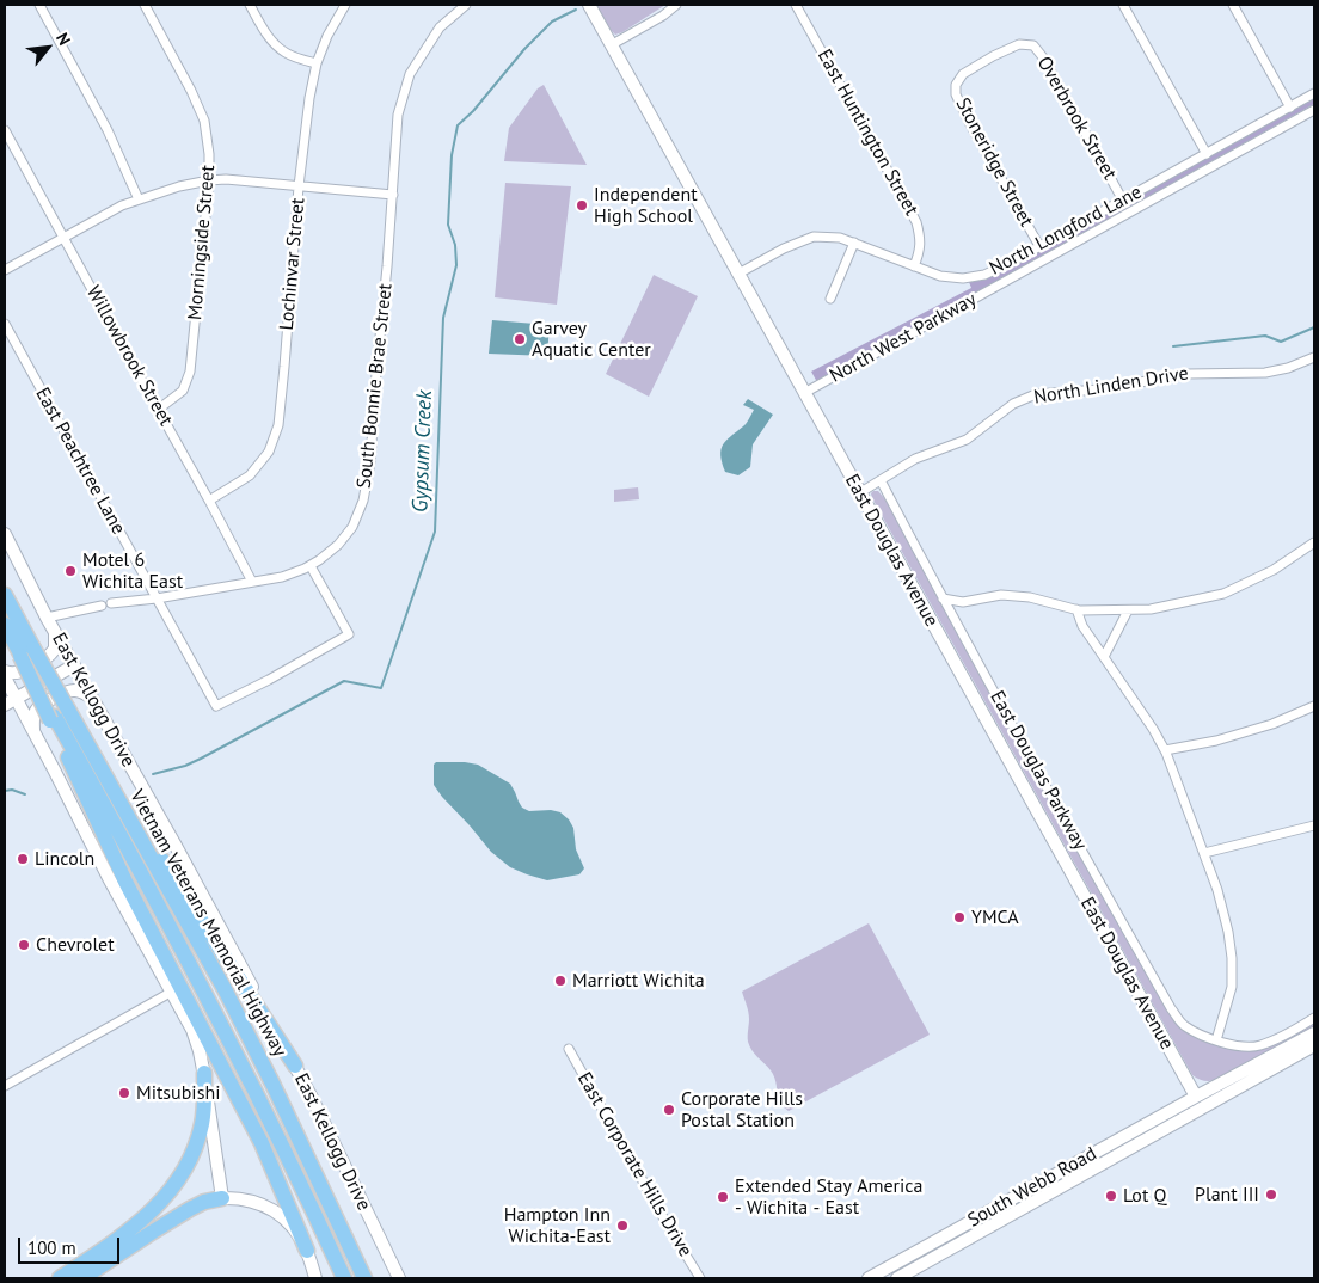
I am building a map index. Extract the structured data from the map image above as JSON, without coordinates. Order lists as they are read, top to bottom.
{
  "streets": {
    "highway": ["Vietnam Veterans Memorial Highway"],
    "main road": ["East Douglas Avenue", "East Kellogg Drive", "South Webb Road"],
    "street": [
      "Overbrook Street",
      "East Huntington Street",
      "Stoneridge Street",
      "North Longford Lane",
      "Morningside Street",
      "Lochinvar Street",
      "North West Parkway",
      "Willowbrook Street",
      "South Bonnie Brae Street",
      "North Linden Drive",
      "East Peachtree Lane",
      "East Douglas Parkway",
      "East Corporate Hills Drive"
    ]
  },
  "crossings": [
    ["Overbrook Street", "Stoneridge Street"],
    ["Overbrook Street", "North Longford Lane"],
    ["East Huntington Street", "North Longford Lane"],
    ["Stoneridge Street", "North Longford Lane"],
    ["North Longford Lane", "East Douglas Avenue"],
    ["Morningside Street", "Willowbrook Street"],
    ["Lochinvar Street", "Willowbrook Street"],
    ["North West Parkway", "East Douglas Avenue"],
    ["Willowbrook Street", "South Bonnie Brae Street"],
    ["South Bonnie Brae Street", "East Peachtree Lane"],
    ["South Bonnie Brae Street", "East Kellogg Drive"],
    ["North Linden Drive", "East Douglas Avenue"],
    ["North Linden Drive", "East Douglas Parkway"],
    ["East Douglas Avenue", "South Webb Road"]
  ],
  "water": ["Gypsum Creek"],
  "places": [
    "Independent High School",
    "Garvey Aquatic Center",
    "Motel 6 Wichita East",
    "Lincoln",
    "YMCA",
    "Chevrolet",
    "Marriott Wichita",
    "Mitsubishi",
    "Corporate Hills Postal Station",
    "Plant III",
    "Lot Q",
    "Extended Stay America - Wichita - East",
    "Hampton Inn Wichita-East"
  ],
  "scale_bar": "100 m",
  "north": "top right"
}
